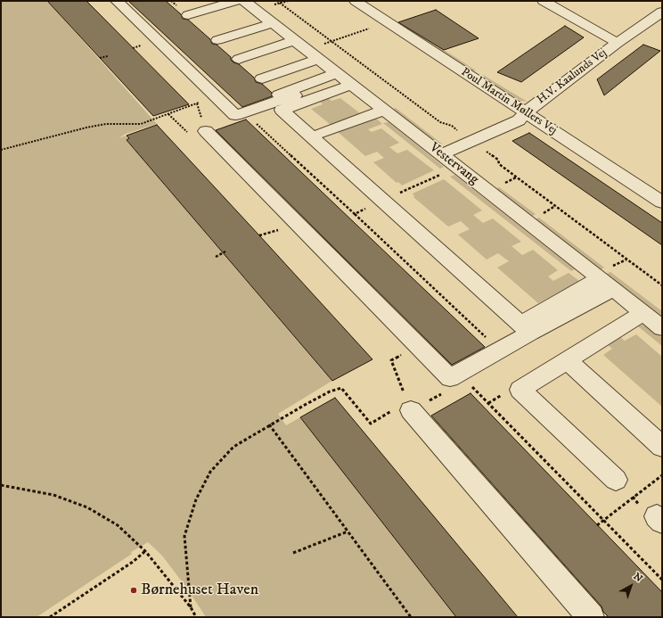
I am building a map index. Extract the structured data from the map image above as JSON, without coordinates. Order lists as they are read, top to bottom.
{
  "streets": {
    "street": ["H.V. Kaalunds Vej", "Poul Martin Møllers Vej", "Vestervang"]
  },
  "crossings": [
    ["H.V. Kaalunds Vej", "Poul Martin Møllers Vej"],
    ["H.V. Kaalunds Vej", "Vestervang"]
  ],
  "places": ["Børnehuset Haven"],
  "north": "top right"
}
